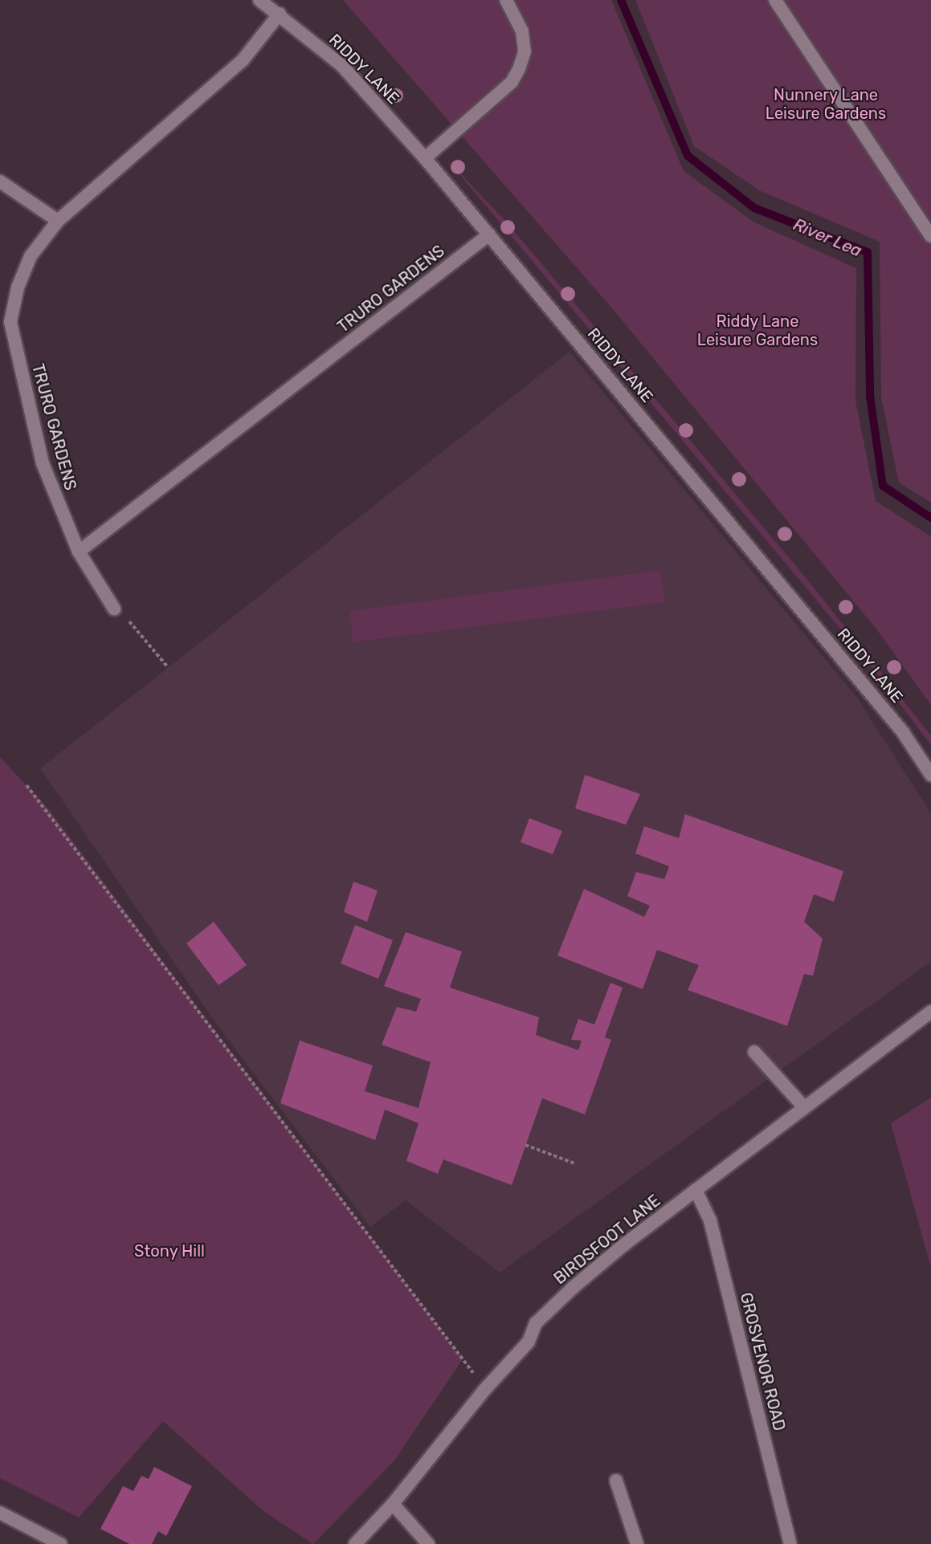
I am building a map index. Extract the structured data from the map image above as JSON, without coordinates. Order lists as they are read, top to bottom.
{
  "streets": {
    "street": [
      "RIDDY LANE",
      "TRURO GARDENS",
      "BIRDSFOOT LANE",
      "GROSVENOR ROAD"
    ]
  },
  "crossings": [
    ["RIDDY LANE", "TRURO GARDENS"],
    ["BIRDSFOOT LANE", "GROSVENOR ROAD"]
  ],
  "water": ["River Lea"],
  "parks": ["Nunnery Lane Leisure Gardens", "Riddy Lane Leisure Gardens", "Stony Hill"]
}
